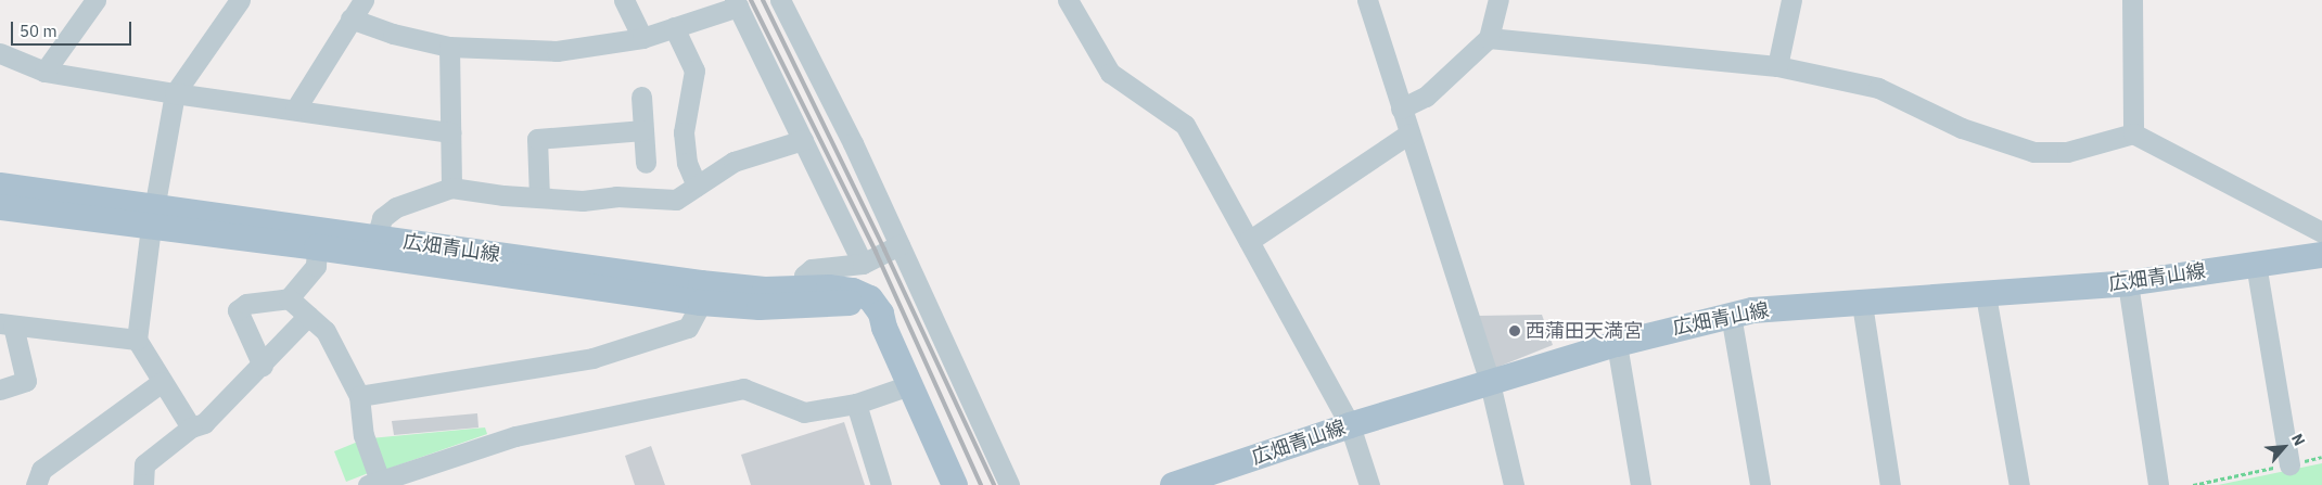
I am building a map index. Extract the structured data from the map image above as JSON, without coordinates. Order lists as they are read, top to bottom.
{
  "streets": {
    "main road": ["広畑青山線"]
  },
  "places": ["西蒲田天満宮"],
  "scale_bar": "50 m",
  "north": "top right"
}
